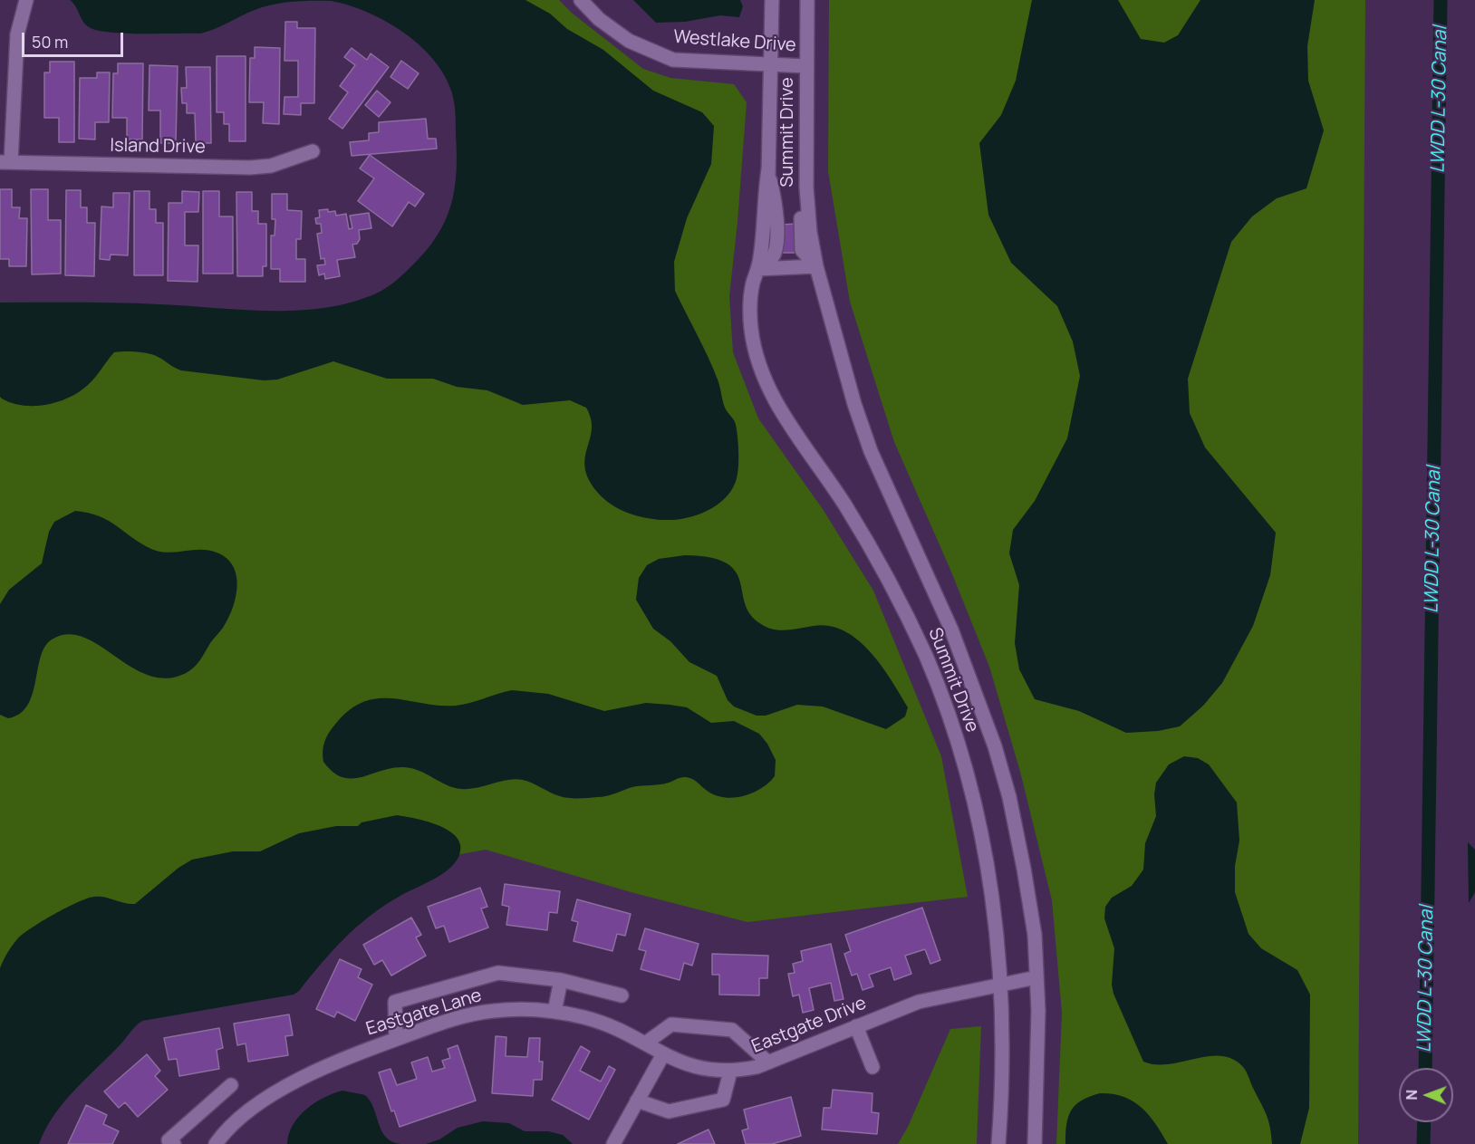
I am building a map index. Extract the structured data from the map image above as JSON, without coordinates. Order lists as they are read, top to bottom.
{
  "streets": {
    "street": [
      "Westlake Drive",
      "Summit Drive",
      "Island Drive",
      "Eastgate Lane",
      "Eastgate Drive"
    ]
  },
  "crossings": [
    ["Westlake Drive", "Summit Drive"],
    ["Summit Drive", "Eastgate Drive"],
    ["Eastgate Lane", "Eastgate Drive"]
  ],
  "water": ["LWDD L-30 Canal"],
  "scale_bar": "50 m",
  "north": "left"
}
